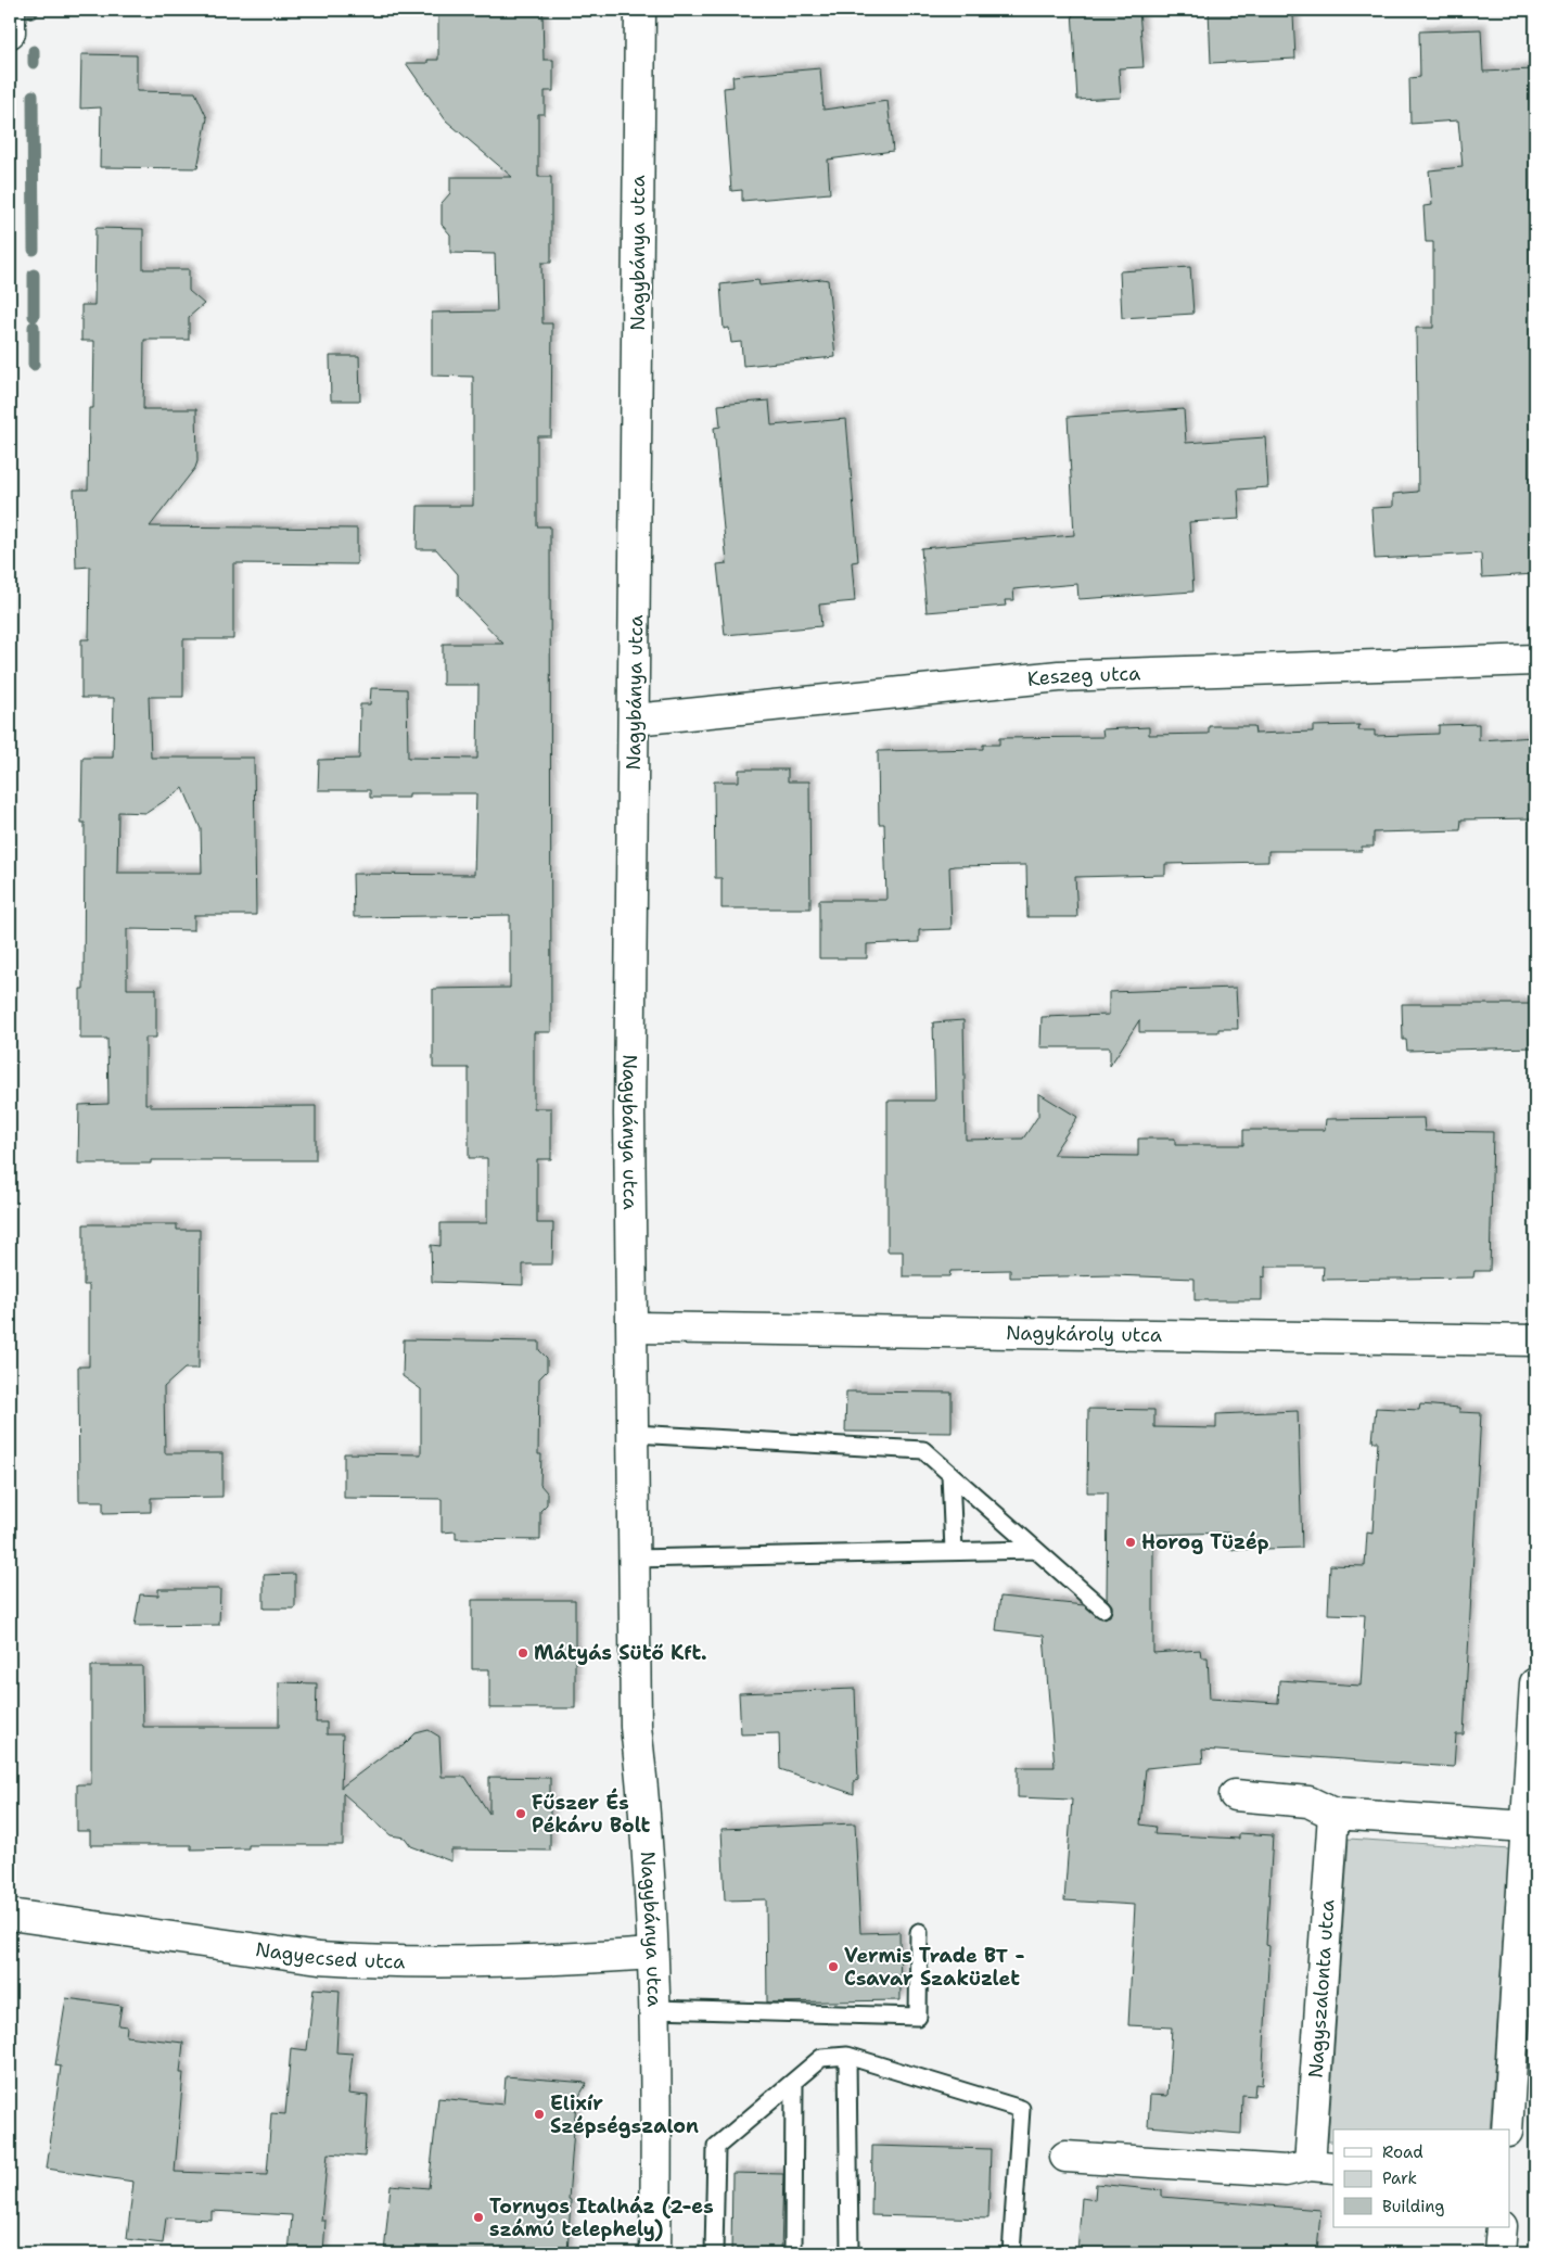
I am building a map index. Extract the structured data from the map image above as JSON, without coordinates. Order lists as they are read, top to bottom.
{
  "streets": {
    "street": [
      "Nagybánya utca",
      "Keszeg utca",
      "Nagykároly utca",
      "Nagyecsed utca",
      "Nagyszalonta utca"
    ]
  },
  "crossings": [
    ["Nagybánya utca", "Keszeg utca"],
    ["Nagybánya utca", "Nagykároly utca"],
    ["Nagybánya utca", "Nagyecsed utca"]
  ],
  "places": [
    "Horog Tüzép",
    "Mátyás Sütő Kft.",
    "Fűszer És Pékáru Bolt",
    "Vermis Trade BT - Csavar Szaküzlet",
    "Elixír Szépségszalon",
    "Tornyos Italház (2-es számú telephely)"
  ],
  "legend": ["Road", "Park", "Building"]
}
